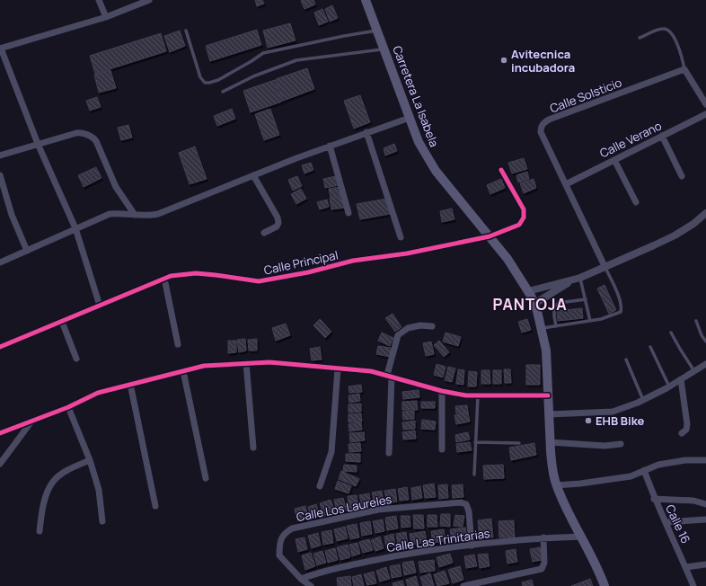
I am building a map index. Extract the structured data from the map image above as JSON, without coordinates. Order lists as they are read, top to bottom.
{
  "streets": {
    "main road": ["Carretera La Isabela"],
    "street": [
      "Calle Solsticio",
      "Calle Verano",
      "Calle Principal",
      "Calle Los Laureles",
      "Calle 16",
      "Calle Las Trinitarias"
    ]
  },
  "crossings": [
    ["Calle Solsticio", "Calle Verano"],
    ["Carretera La Isabela", "Calle Principal"],
    ["Carretera La Isabela", "Calle Las Trinitarias"],
    ["Calle Los Laureles", "Calle Las Trinitarias"]
  ],
  "districts": ["PANTOJA"],
  "places": ["Avitecnica incubadora", "EHB Bike"]
}
